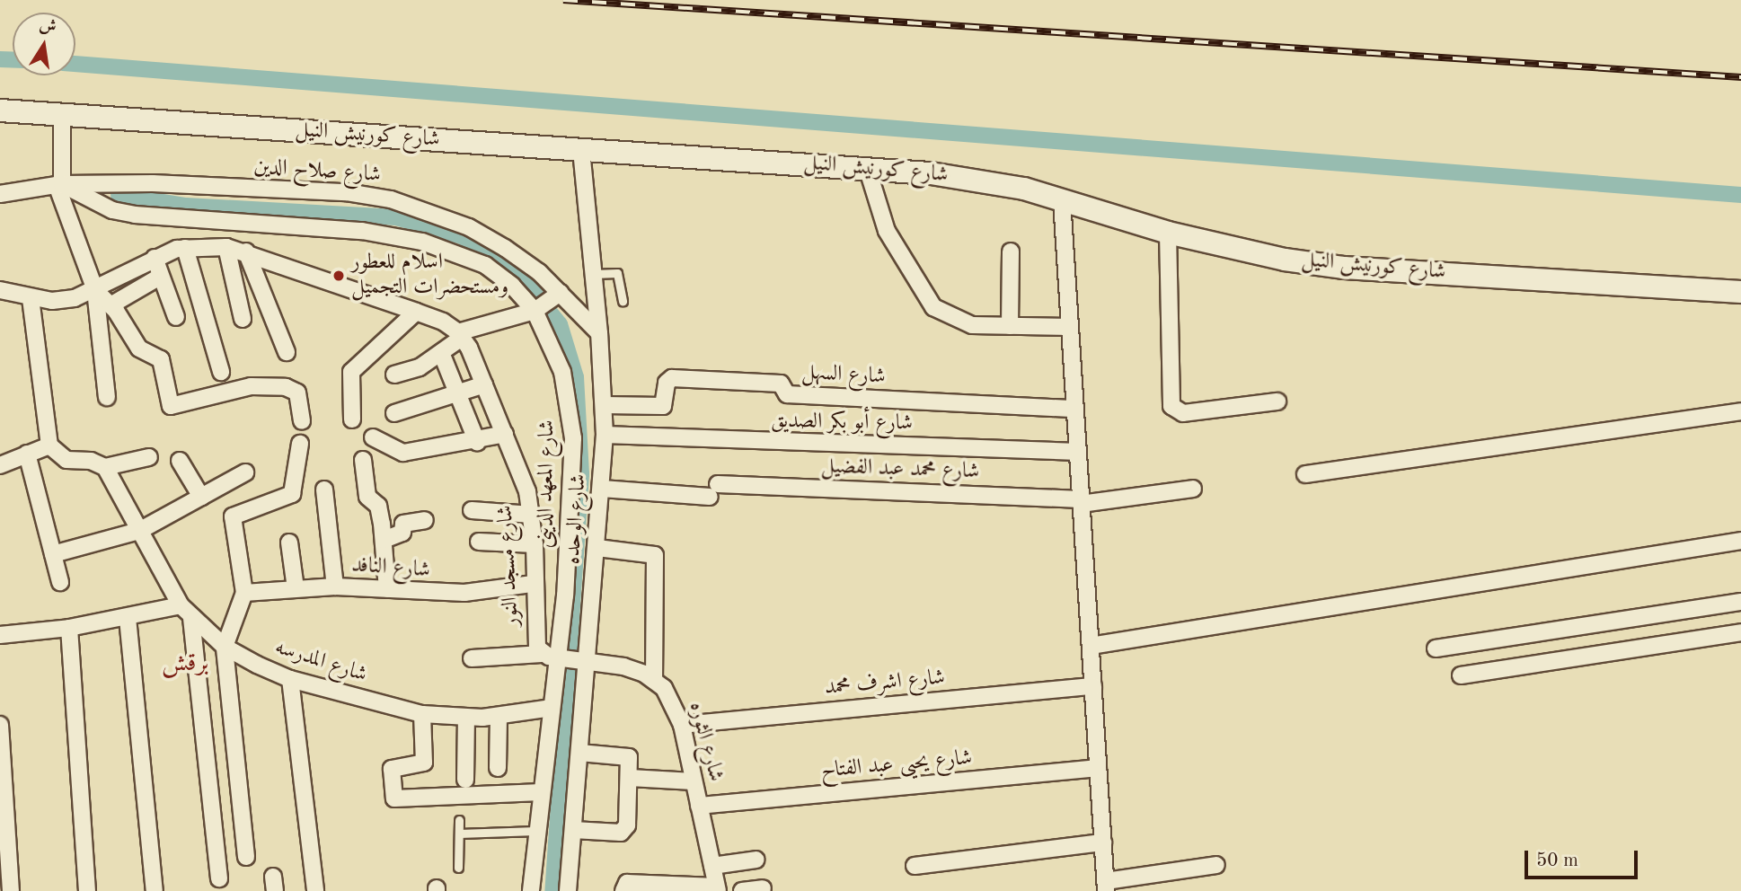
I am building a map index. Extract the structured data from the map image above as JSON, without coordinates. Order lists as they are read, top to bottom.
{
  "streets": {
    "main road": ["شارع كورنيش النيل"],
    "street": [
      "شارع صلاح الدين",
      "شارع السهل",
      "شارع أبو بكر الصديق",
      "شارع محمد عبد الفضيل",
      "شارع المعهد الدينى",
      "شارع الوحده",
      "شارع مسجد النور",
      "شارع النافد",
      "شارع المدرسه",
      "شارع اشرف محمد",
      "شارع الثوره",
      "شارع يحيى عبد الفتاح"
    ]
  },
  "crossings": [
    ["شارع كورنيش النيل", "شارع الوحده"],
    ["شارع صلاح الدين", "شارع المعهد الدينى"],
    ["شارع صلاح الدين", "شارع الوحده"],
    ["شارع السهل", "شارع الوحده"],
    ["شارع أبو بكر الصديق", "شارع الوحده"],
    ["شارع محمد عبد الفضيل", "شارع الوحده"],
    ["شارع المعهد الدينى", "شارع مسجد النور"],
    ["شارع المعهد الدينى", "شارع المدرسه"],
    ["شارع الوحده", "شارع مسجد النور"],
    ["شارع مسجد النور", "شارع النافد"],
    ["شارع اشرف محمد", "شارع الثوره"],
    ["شارع الثوره", "شارع يحيى عبد الفتاح"]
  ],
  "districts": ["برقش"],
  "places": ["اسلام للعطور ومستحضرات التجميل"],
  "scale_bar": "50 m",
  "north": "top"
}
